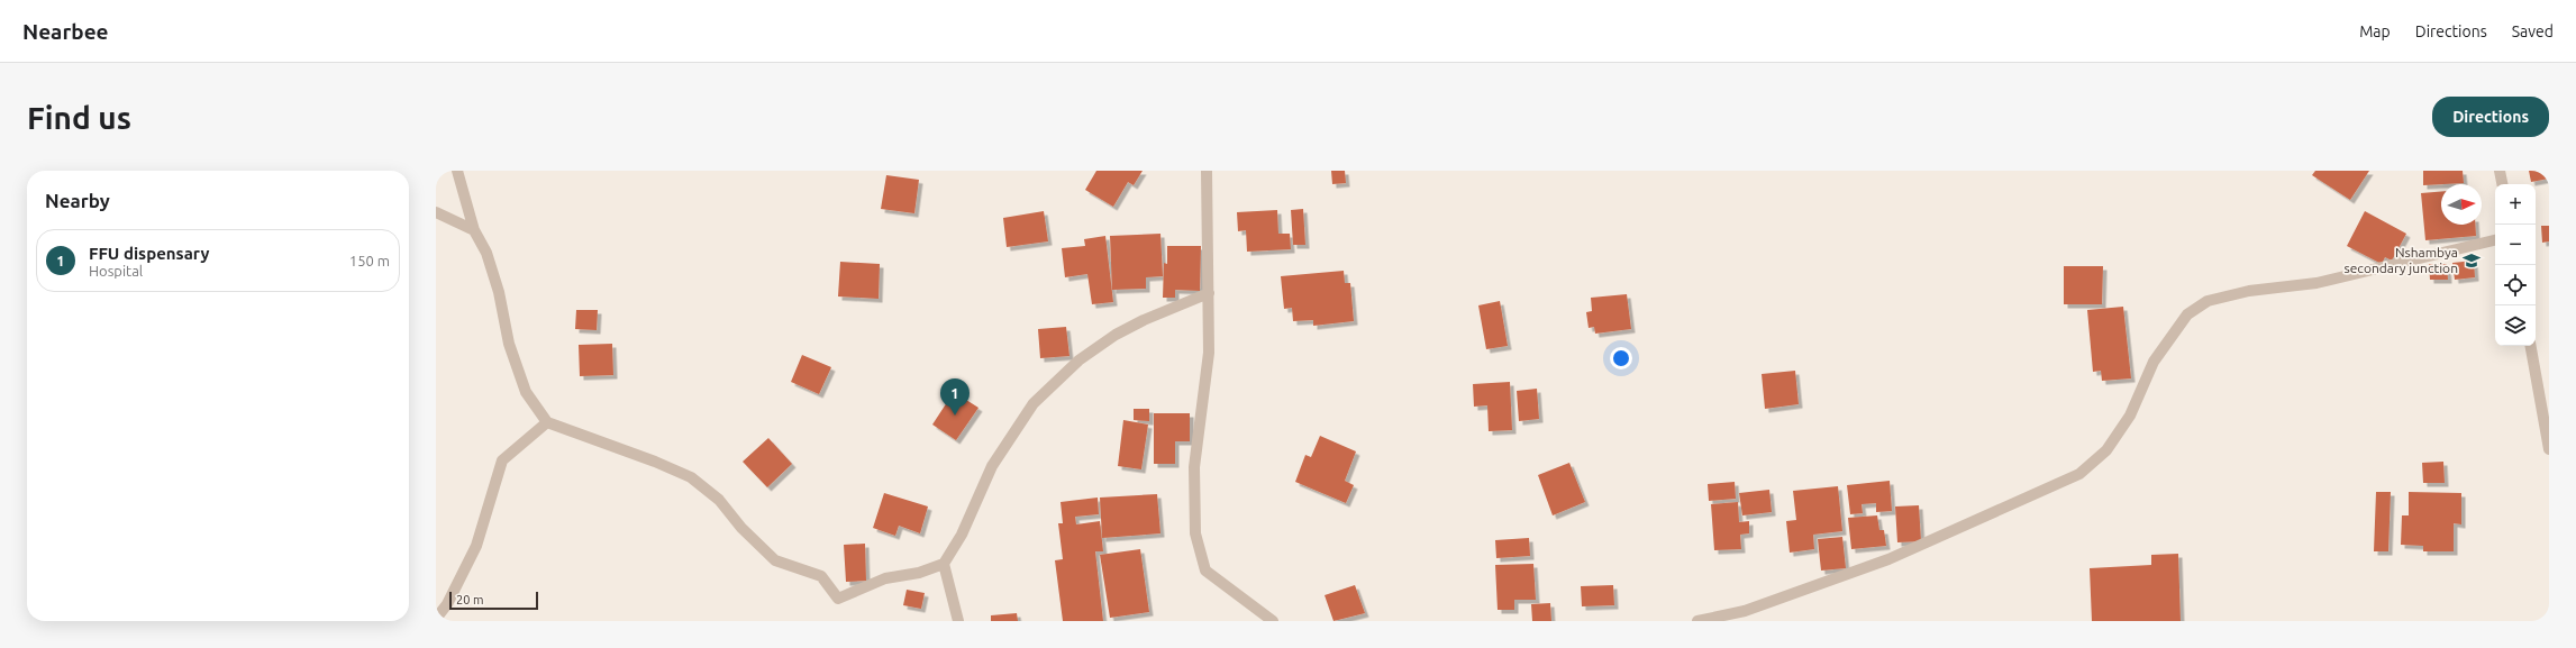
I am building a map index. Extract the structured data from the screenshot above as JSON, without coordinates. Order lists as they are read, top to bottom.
{
  "places": {
    "school or university": ["Nshambya secondary junction"]
  },
  "scale_bar": "20 m",
  "north": "right",
  "page": {
    "header": "Nearbee",
    "nav": ["Map", "Directions", "Saved"],
    "buttons": "Directions",
    "title": "Find us",
    "heading": "Nearby",
    "map_buttons": ["+", "−"],
    "list": [
      {
        "mark": "1",
        "name": "FFU dispensary",
        "note": "Hospital",
        "value": "150 m"
      }
    ],
    "pins": "1",
    "scale": "20 m"
  }
}
